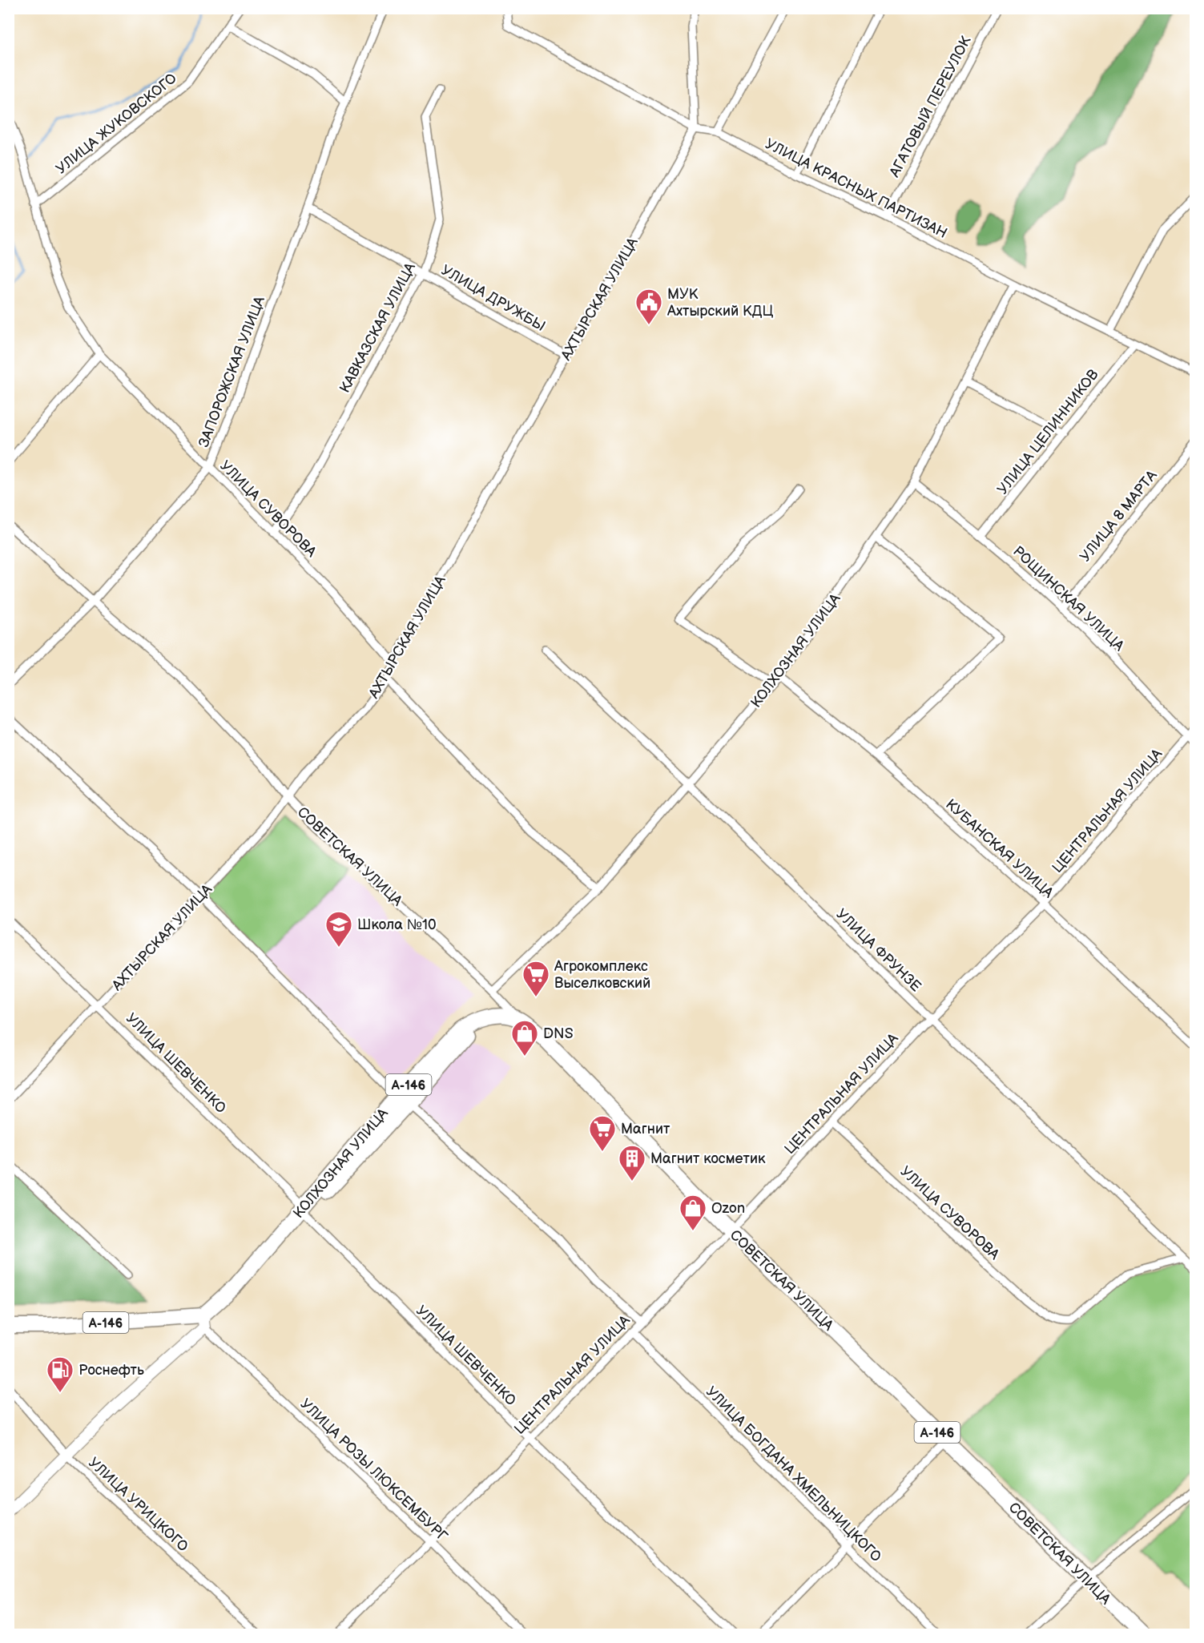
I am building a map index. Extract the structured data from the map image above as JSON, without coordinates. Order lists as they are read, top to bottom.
{
  "streets": {
    "highway": ["КОЛХОЗНАЯ УЛИЦА", "СОВЕТСКАЯ УЛИЦА", "А-146"],
    "street": [
      "АГАТОВЫЙ ПЕРЕУЛОК",
      "УЛИЦА ЖУКОВСКОГО",
      "УЛИЦА КРАСНЫХ ПАРТИЗАН",
      "УЛИЦА ДРУЖБЫ",
      "АХТЫРСКАЯ УЛИЦА",
      "КАВКАЗСКАЯ УЛИЦА",
      "ЗАПОРОЖСКАЯ УЛИЦА",
      "УЛИЦА ЦЕЛИННИКОВ",
      "УЛИЦА СУВОРОВА",
      "УЛИЦА 8 МАРТА",
      "РОЩИНСКАЯ УЛИЦА",
      "ЦЕНТРАЛЬНАЯ УЛИЦА",
      "КУБАНСКАЯ УЛИЦА",
      "УЛИЦА ФРУНЗЕ",
      "УЛИЦА ШЕВЧЕНКО",
      "УЛИЦА РОЗЫ ЛЮКСЕМБУРГ",
      "УЛИЦА БОГДАНА ХМЕЛЬНИЦКОГО",
      "УЛИЦА УРИЦКОГО"
    ]
  },
  "crossings": [
    ["АГАТОВЫЙ ПЕРЕУЛОК", "УЛИЦА КРАСНЫХ ПАРТИЗАН"],
    ["УЛИЦА ЖУКОВСКОГО", "УЛИЦА СУВОРОВА"],
    ["УЛИЦА КРАСНЫХ ПАРТИЗАН", "АХТЫРСКАЯ УЛИЦА"],
    ["УЛИЦА КРАСНЫХ ПАРТИЗАН", "УЛИЦА ЦЕЛИННИКОВ"],
    ["УЛИЦА КРАСНЫХ ПАРТИЗАН", "КОЛХОЗНАЯ УЛИЦА"],
    ["УЛИЦА ДРУЖБЫ", "АХТЫРСКАЯ УЛИЦА"],
    ["УЛИЦА ДРУЖБЫ", "КАВКАЗСКАЯ УЛИЦА"],
    ["УЛИЦА ДРУЖБЫ", "ЗАПОРОЖСКАЯ УЛИЦА"],
    ["АХТЫРСКАЯ УЛИЦА", "УЛИЦА СУВОРОВА"],
    ["АХТЫРСКАЯ УЛИЦА", "СОВЕТСКАЯ УЛИЦА"],
    ["АХТЫРСКАЯ УЛИЦА", "УЛИЦА ШЕВЧЕНКО"],
    ["КАВКАЗСКАЯ УЛИЦА", "УЛИЦА СУВОРОВА"],
    ["ЗАПОРОЖСКАЯ УЛИЦА", "УЛИЦА СУВОРОВА"],
    ["ЗАПОРОЖСКАЯ УЛИЦА", "СОВЕТСКАЯ УЛИЦА"],
    ["УЛИЦА ЦЕЛИННИКОВ", "РОЩИНСКАЯ УЛИЦА"],
    ["УЛИЦА СУВОРОВА", "ЦЕНТРАЛЬНАЯ УЛИЦА"],
    ["УЛИЦА СУВОРОВА", "УЛИЦА ФРУНЗЕ"],
    ["УЛИЦА 8 МАРТА", "РОЩИНСКАЯ УЛИЦА"],
    ["РОЩИНСКАЯ УЛИЦА", "КОЛХОЗНАЯ УЛИЦА"],
    ["РОЩИНСКАЯ УЛИЦА", "ЦЕНТРАЛЬНАЯ УЛИЦА"],
    ["КОЛХОЗНАЯ УЛИЦА", "КУБАНСКАЯ УЛИЦА"],
    ["КОЛХОЗНАЯ УЛИЦА", "СОВЕТСКАЯ УЛИЦА"],
    ["КОЛХОЗНАЯ УЛИЦА", "УЛИЦА ФРУНЗЕ"],
    ["КОЛХОЗНАЯ УЛИЦА", "УЛИЦА ШЕВЧЕНКО"],
    ["КОЛХОЗНАЯ УЛИЦА", "А-146"],
    ["КОЛХОЗНАЯ УЛИЦА", "УЛИЦА РОЗЫ ЛЮКСЕМБУРГ"],
    ["КОЛХОЗНАЯ УЛИЦА", "УЛИЦА УРИЦКОГО"],
    ["ЦЕНТРАЛЬНАЯ УЛИЦА", "КУБАНСКАЯ УЛИЦА"],
    ["ЦЕНТРАЛЬНАЯ УЛИЦА", "СОВЕТСКАЯ УЛИЦА"],
    ["ЦЕНТРАЛЬНАЯ УЛИЦА", "УЛИЦА ФРУНЗЕ"],
    ["ЦЕНТРАЛЬНАЯ УЛИЦА", "УЛИЦА ШЕВЧЕНКО"],
    ["ЦЕНТРАЛЬНАЯ УЛИЦА", "УЛИЦА РОЗЫ ЛЮКСЕМБУРГ"],
    ["ЦЕНТРАЛЬНАЯ УЛИЦА", "УЛИЦА БОГДАНА ХМЕЛЬНИЦКОГО"],
    ["А-146", "УЛИЦА РОЗЫ ЛЮКСЕМБУРГ"]
  ],
  "places": {
    "public building": ["МУК Ахтырский КДЦ"],
    "school or university": ["Школа №10"],
    "supermarket": ["Агрокомплекс Выселковский", "Магнит"],
    "shop": ["DNS", "Ozon"],
    "building": ["Магнит косметик"],
    "fuel station": ["Роснефть"]
  }
}
